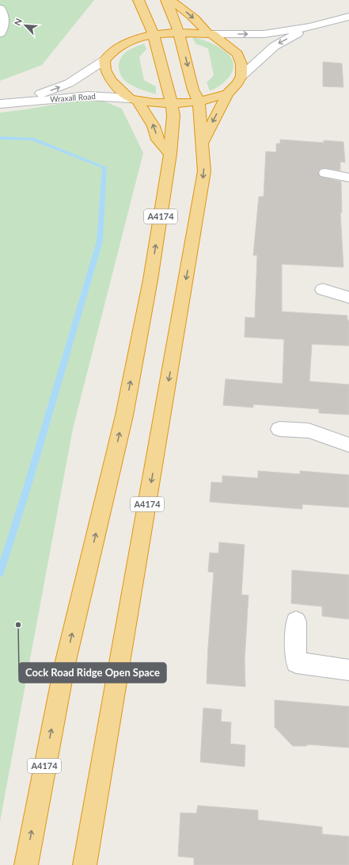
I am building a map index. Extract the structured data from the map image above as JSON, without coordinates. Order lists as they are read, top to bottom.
{
  "streets": {
    "highway": ["A4174"],
    "street": ["Wraxall Road"]
  },
  "places": ["Cock Road Ridge Open Space"],
  "north": "top left"
}
